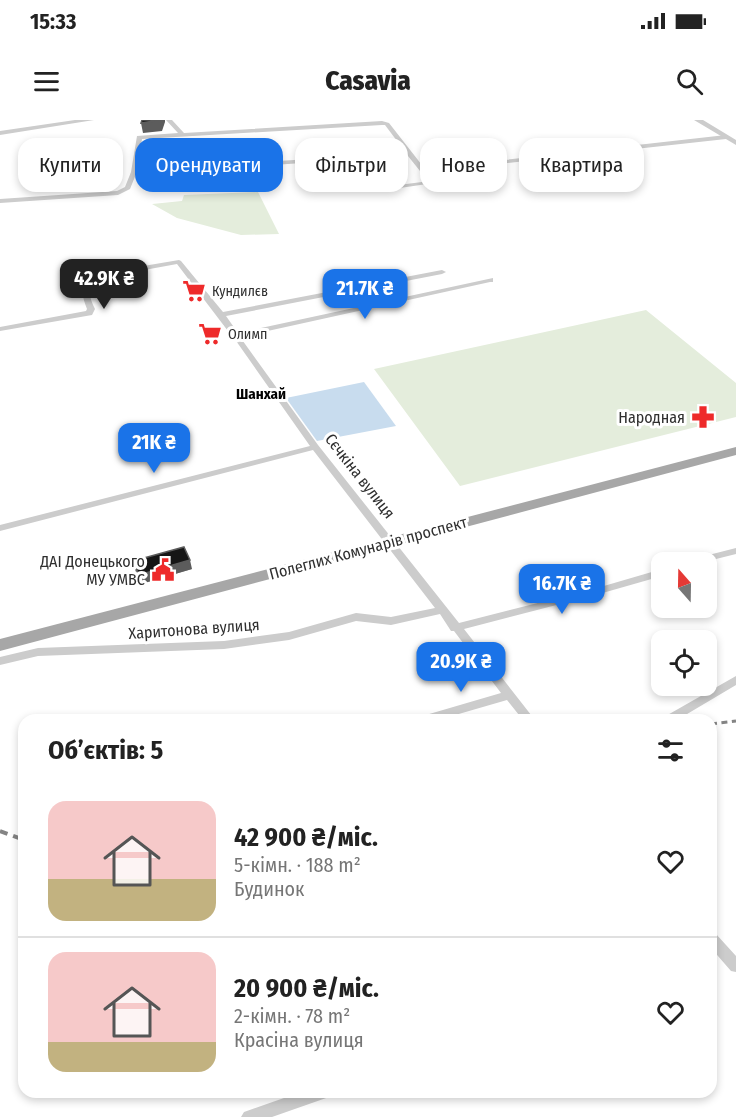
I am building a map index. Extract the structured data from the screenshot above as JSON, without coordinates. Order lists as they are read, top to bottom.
{
  "streets": {
    "main road": ["Полеглих Комунарів проспект"],
    "street": ["Сєчкіна вулиця", "Харитонова вулиця"]
  },
  "crossings": [
    ["Сєчкіна вулиця", "Полеглих Комунарів проспект"],
    ["Сєчкіна вулиця", "Харитонова вулиця"]
  ],
  "districts": ["Шанхай"],
  "places": {
    "supermarket": ["Кундилєв", "Олимп"],
    "pharmacy": ["Народная"],
    "public building": ["ДАІ Донецького МУ УМВС"]
  },
  "north": "top",
  "page": {
    "status": "15:33",
    "header": "Casavia",
    "chip": [
      "Купити",
      "Орендувати",
      "Фільтри",
      "Нове",
      "Квартира"
    ],
    "price": [
      "42.9K ₴",
      "21.7K ₴",
      "21K ₴",
      "16.7K ₴",
      "20.9K ₴"
    ],
    "heading": "Об’єктів: 5",
    "list": [
      {
        "name": "42 900 ₴/міс.",
        "note": "5-кімн. · 188 m² · Будинок"
      },
      {
        "name": "20 900 ₴/міс.",
        "note": "2-кімн. · 78 m² · Красіна вулиця"
      }
    ]
  }
}
